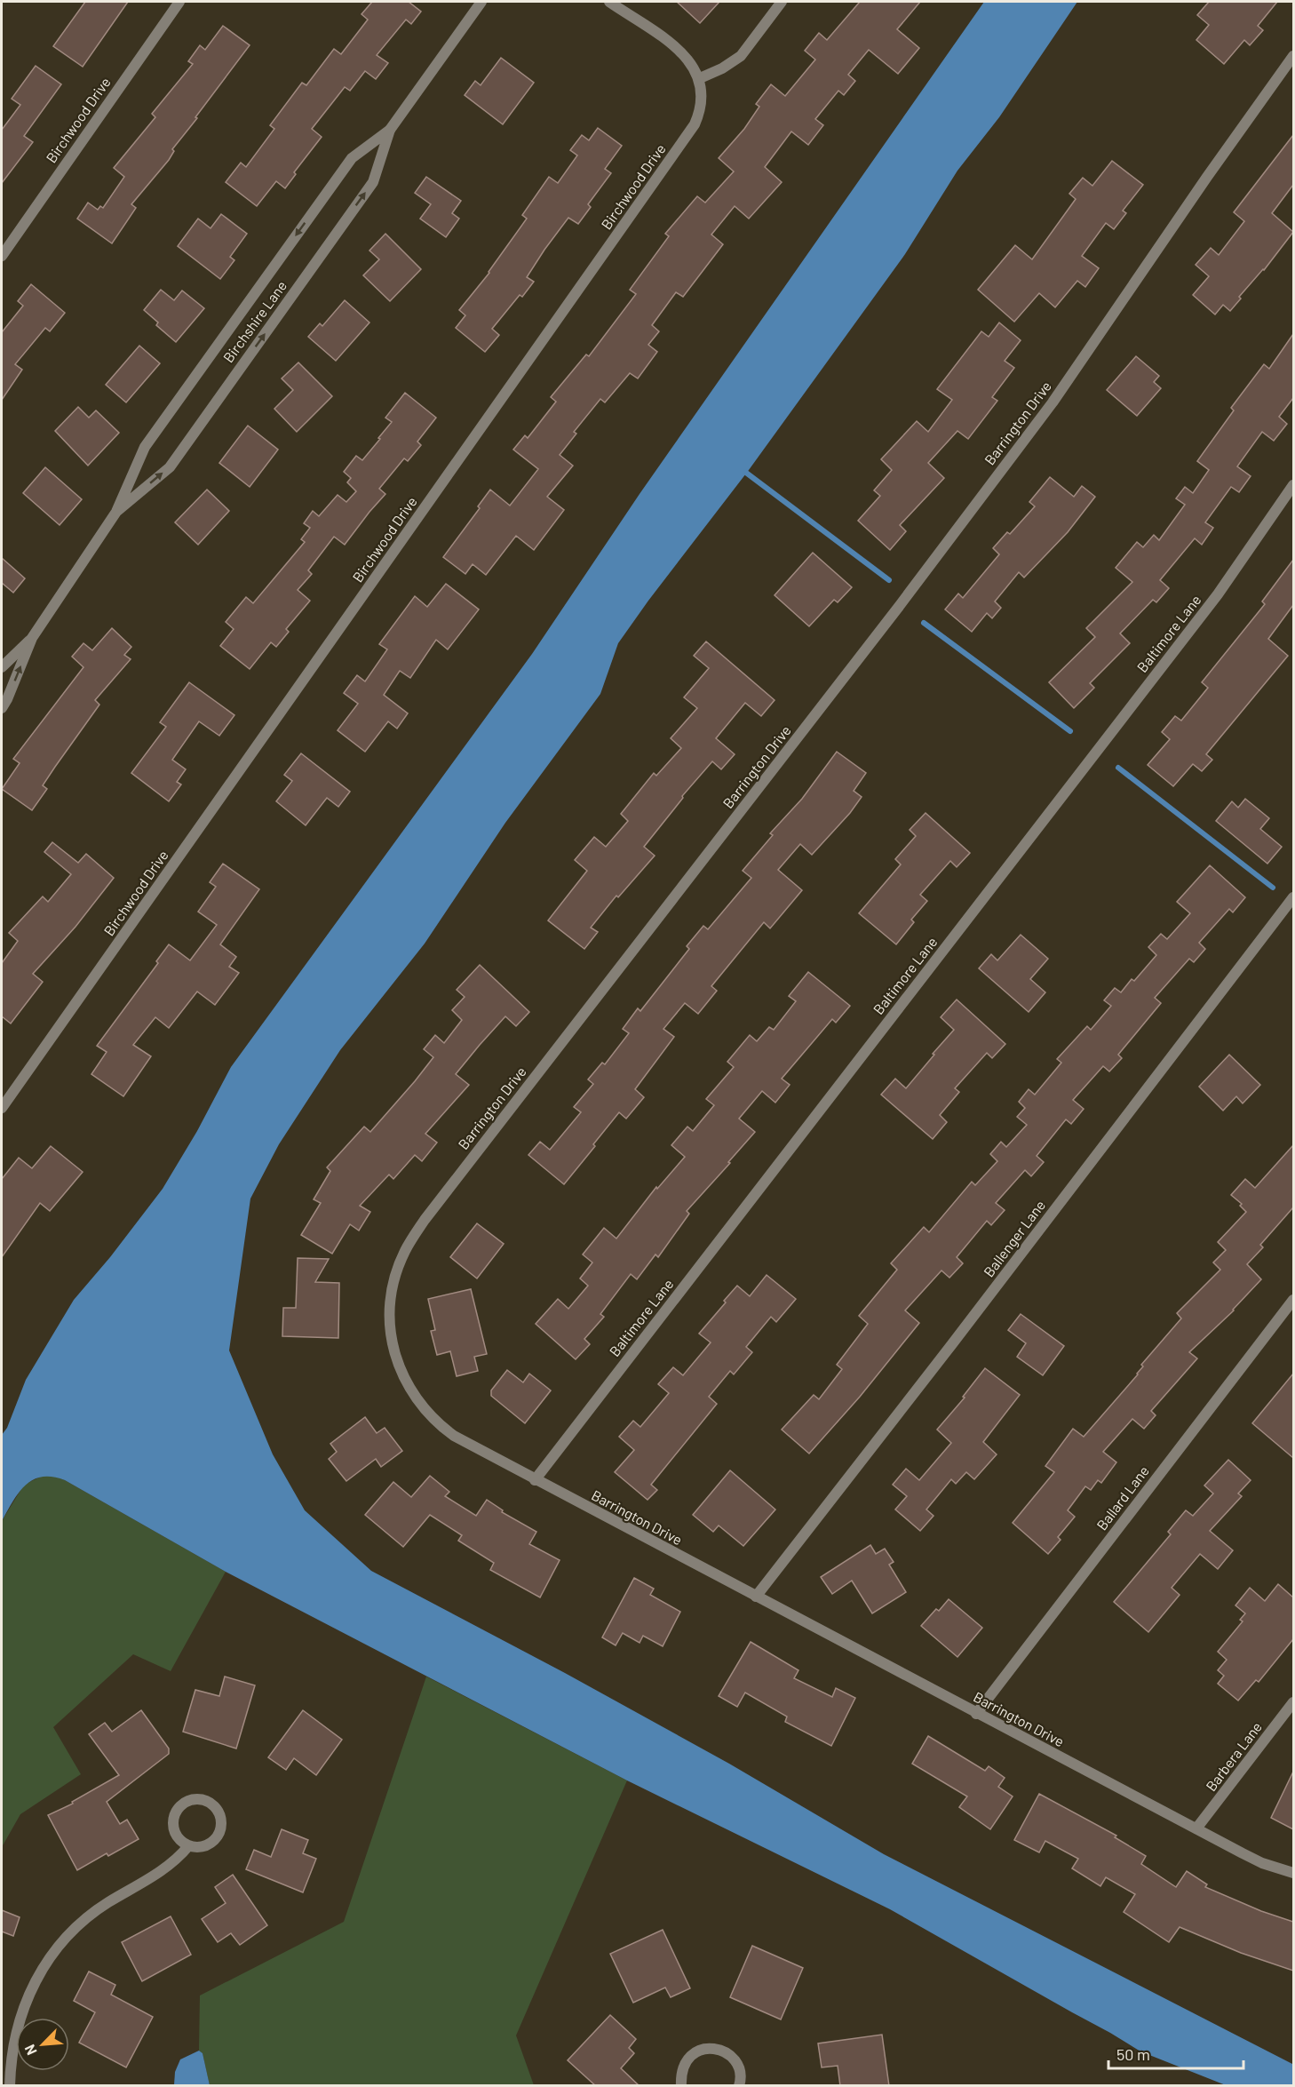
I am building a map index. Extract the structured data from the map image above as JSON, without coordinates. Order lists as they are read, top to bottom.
{
  "streets": {
    "street": [
      "Birchwood Drive",
      "Birchshire Lane",
      "Barrington Drive",
      "Baltimore Lane",
      "Ballenger Lane",
      "Ballard Lane",
      "Barbera Lane"
    ]
  },
  "crossings": [
    ["Barrington Drive", "Baltimore Lane"],
    ["Barrington Drive", "Ballenger Lane"],
    ["Barrington Drive", "Ballard Lane"],
    ["Barrington Drive", "Barbera Lane"]
  ],
  "scale_bar": "50 m",
  "north": "bottom left"
}
